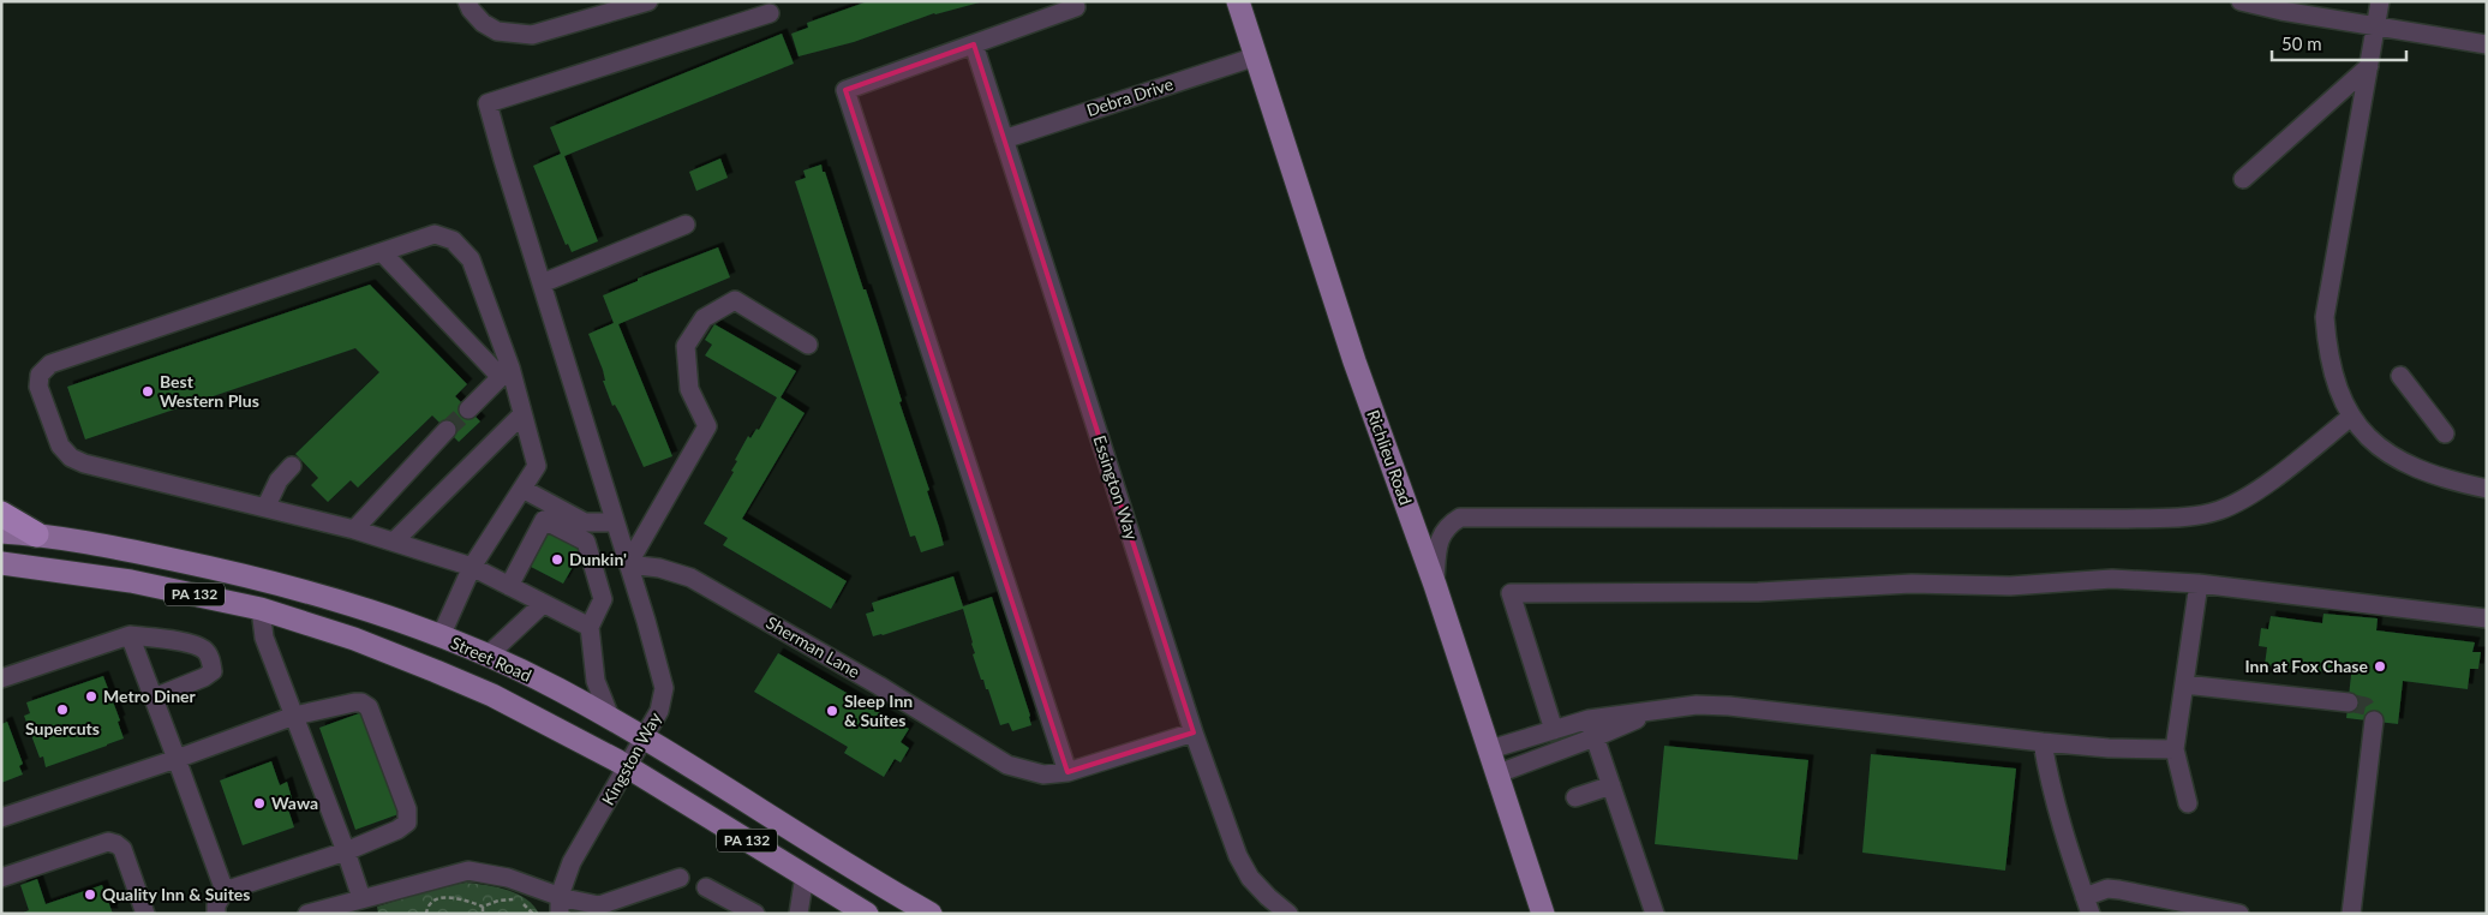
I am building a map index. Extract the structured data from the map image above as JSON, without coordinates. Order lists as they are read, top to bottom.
{
  "streets": {
    "main road": ["Richlieu Road", "PA 132", "Street Road"],
    "street": [
      "Debra Drive",
      "Essington Way",
      "Sherman Lane",
      "Kingston Way"
    ]
  },
  "crossings": [
    ["Debra Drive", "Richlieu Road"],
    ["Debra Drive", "Essington Way"],
    ["Essington Way", "Sherman Lane"],
    ["Sherman Lane", "Kingston Way"],
    ["Street Road", "Kingston Way"]
  ],
  "places": [
    "Best Western Plus",
    "Dunkin'",
    "Inn at Fox Chase",
    "Metro Diner",
    "Supercuts",
    "Sleep Inn & Suites",
    "Wawa",
    "Quality Inn & Suites"
  ],
  "scale_bar": "50 m"
}
